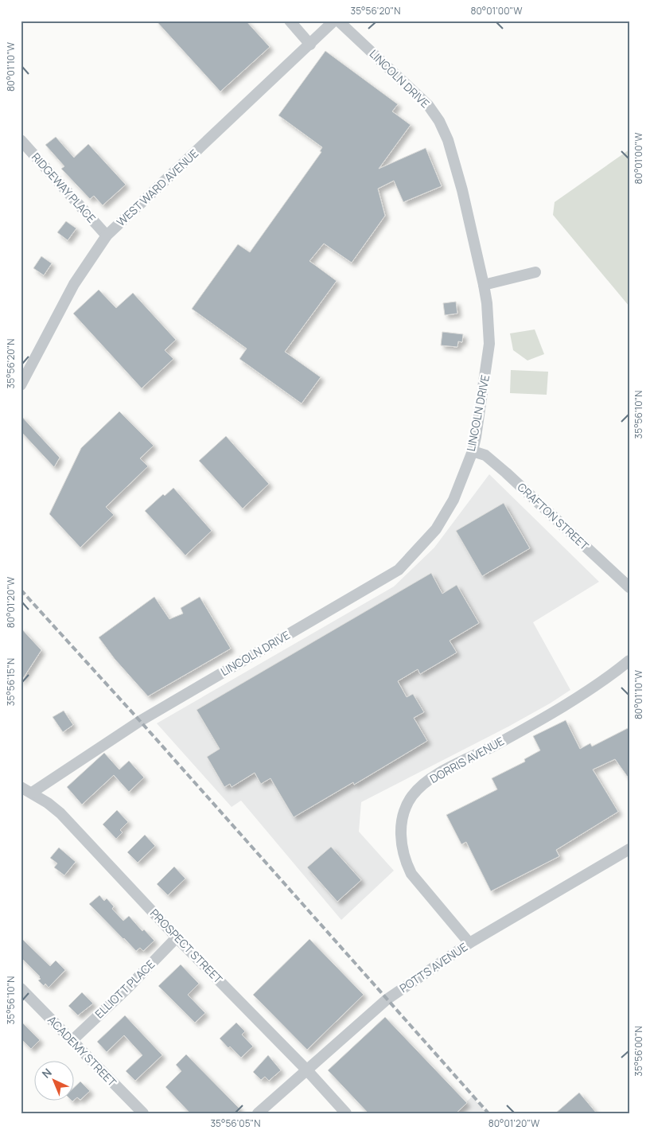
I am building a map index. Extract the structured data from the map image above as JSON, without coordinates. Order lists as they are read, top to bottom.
{
  "streets": {
    "street": [
      "LINCOLN DRIVE",
      "RIDGEWAY PLACE",
      "WEST WARD AVENUE",
      "CRAFTON STREET",
      "DORRIS AVENUE",
      "PROSPECT STREET",
      "POTTS AVENUE",
      "ELLIOTT PLACE",
      "ACADEMY STREET"
    ]
  },
  "crossings": [
    ["LINCOLN DRIVE", "CRAFTON STREET"],
    ["LINCOLN DRIVE", "PROSPECT STREET"],
    ["RIDGEWAY PLACE", "WEST WARD AVENUE"],
    ["DORRIS AVENUE", "POTTS AVENUE"],
    ["PROSPECT STREET", "POTTS AVENUE"],
    ["PROSPECT STREET", "ELLIOTT PLACE"],
    ["ELLIOTT PLACE", "ACADEMY STREET"]
  ],
  "north": "top left",
  "coordinates": [
    "35°56'20\"N",
    "80°01'00\"W",
    "80°01'10\"W",
    "35°56'10\"N",
    "80°01'20\"W",
    "35°56'15\"N",
    "35°56'00\"N",
    "35°56'05\"N"
  ]
}
